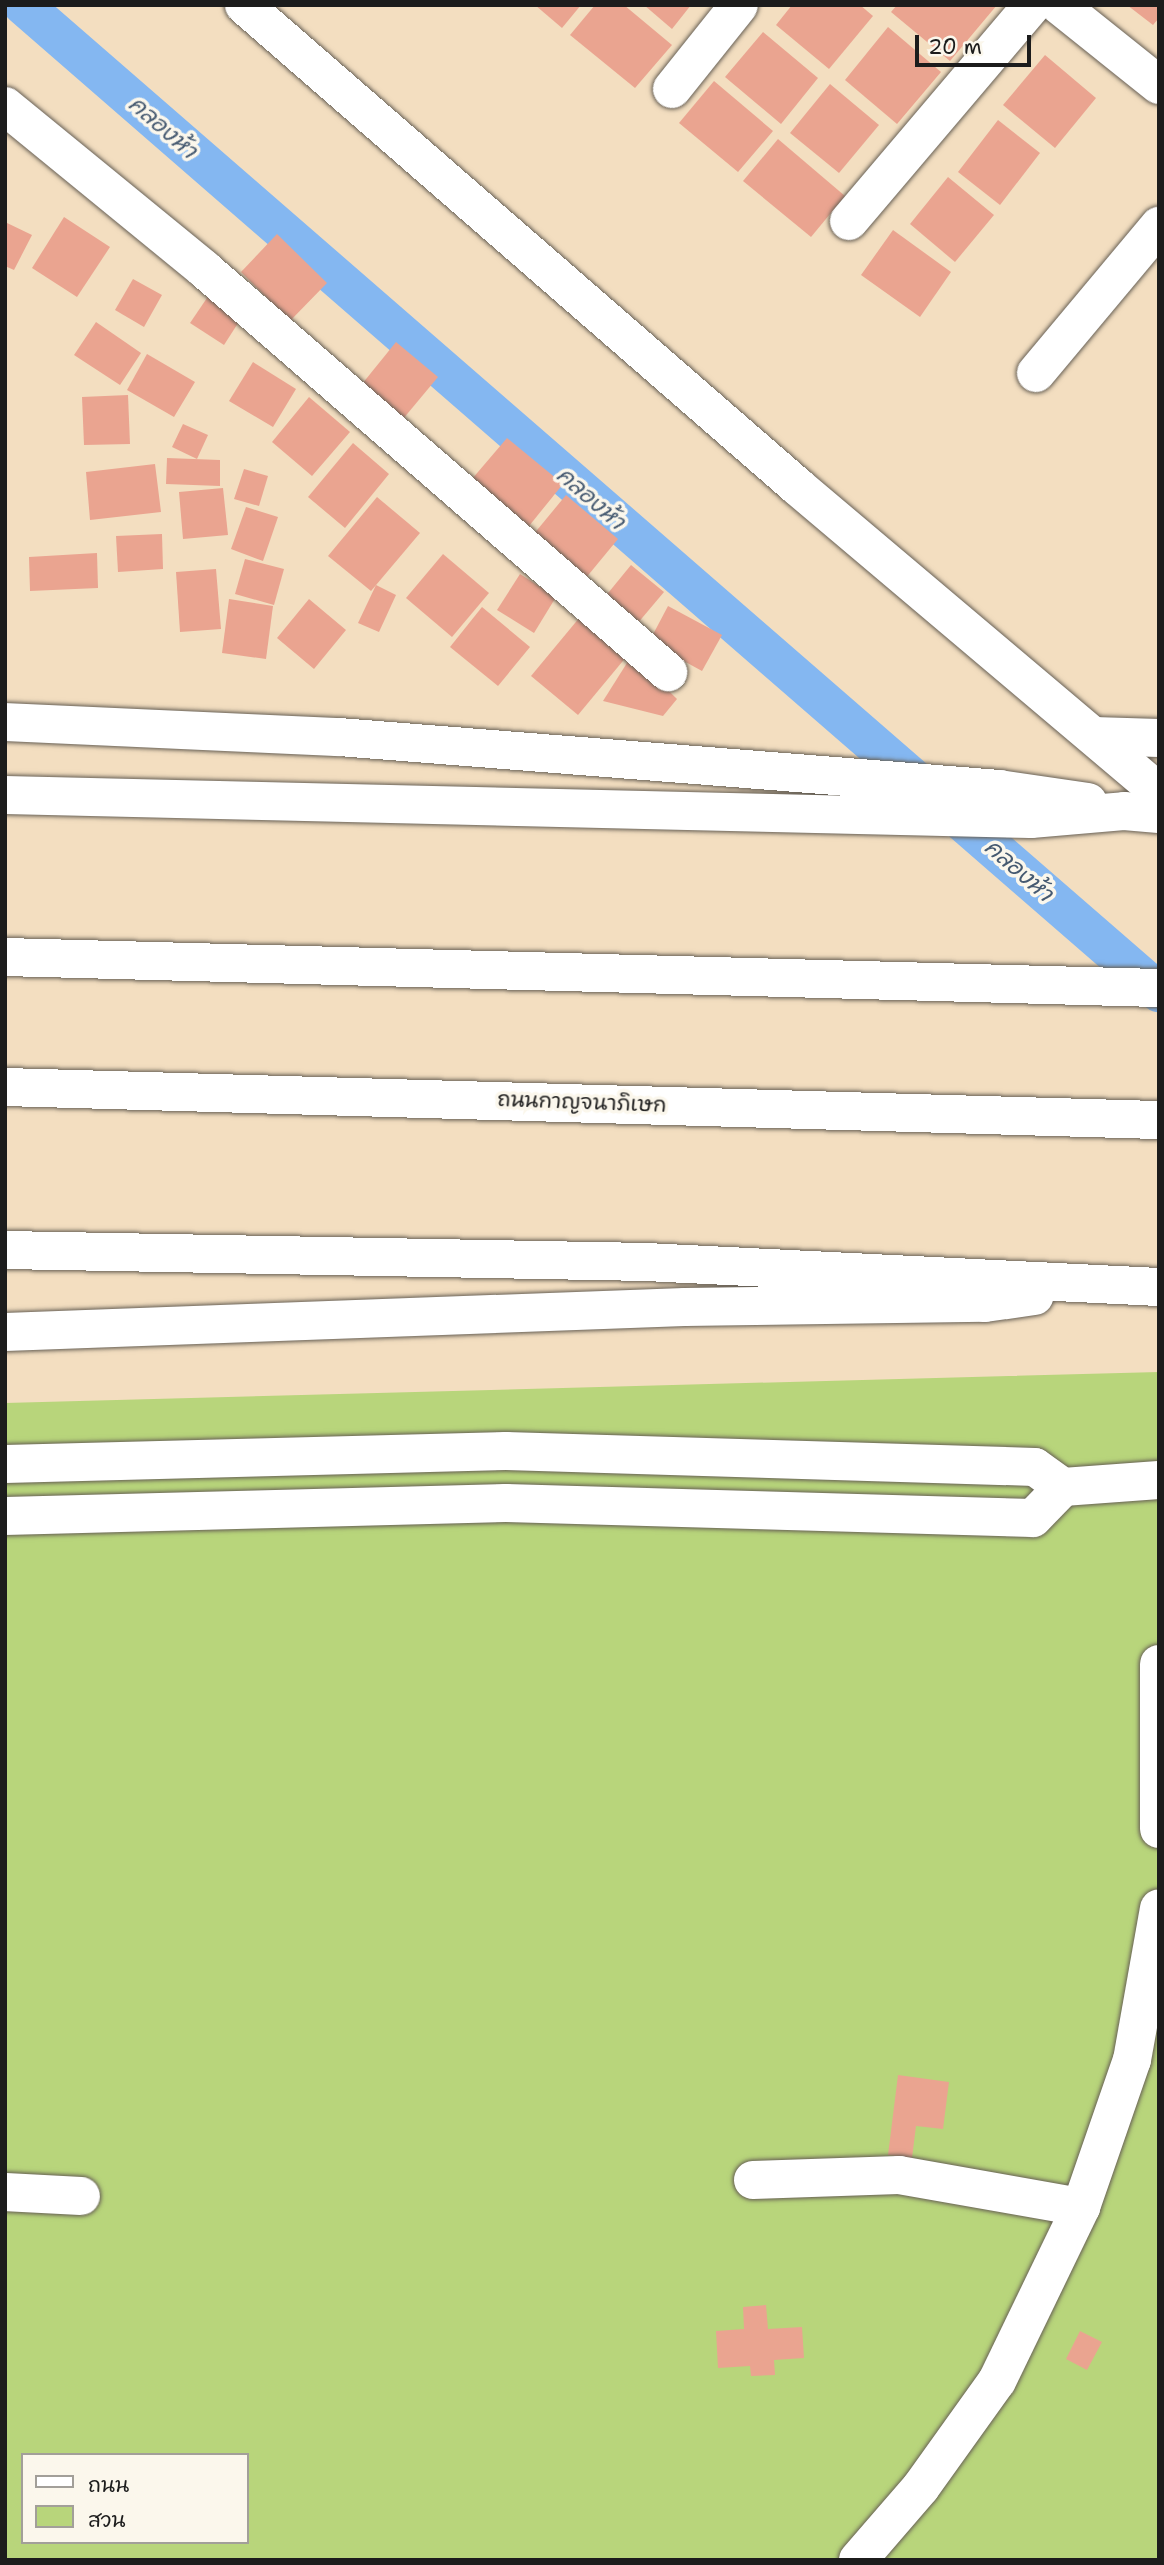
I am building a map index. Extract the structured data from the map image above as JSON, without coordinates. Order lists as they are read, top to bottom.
{
  "streets": {
    "main road": ["ถนนกาญจนาภิเษก"]
  },
  "water": ["คลองห้า"],
  "legend": ["ถนน", "สวน"],
  "scale_bar": "20 m"
}
